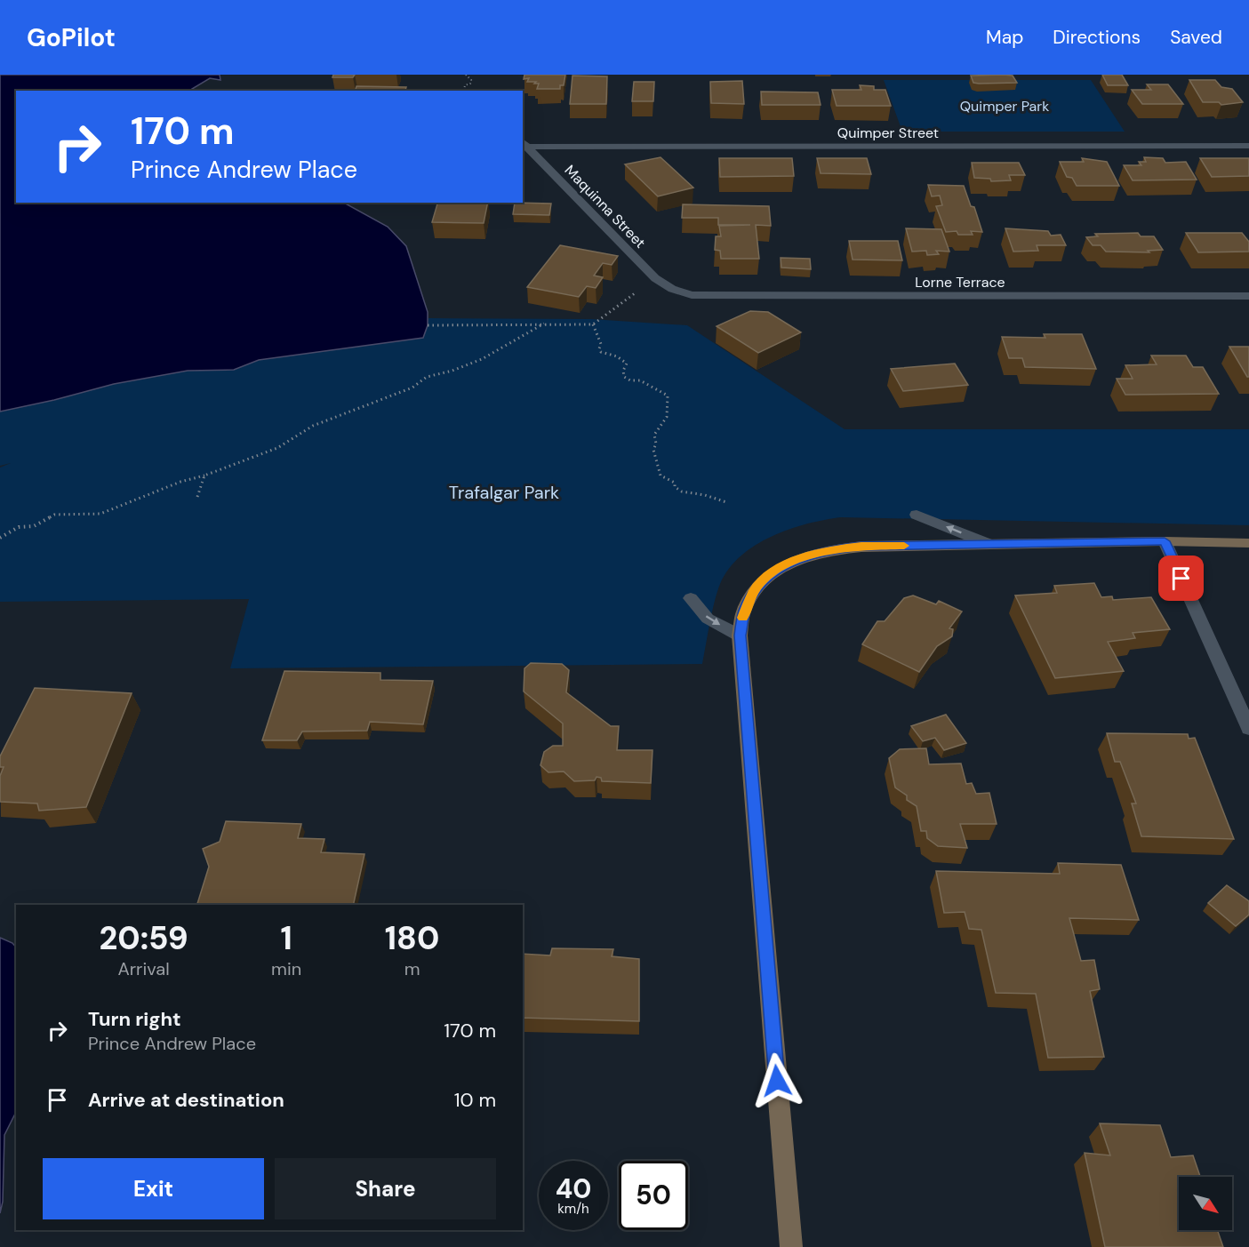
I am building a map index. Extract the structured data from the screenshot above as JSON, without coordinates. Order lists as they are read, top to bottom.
{
  "streets": {
    "street": ["Quimper Street", "Maquinna Street", "Lorne Terrace"]
  },
  "crossings": [
    ["Quimper Street", "Maquinna Street"],
    ["Maquinna Street", "Lorne Terrace"]
  ],
  "parks": ["Quimper Park", "Trafalgar Park"],
  "north": "bottom right",
  "page": {
    "header": "GoPilot",
    "nav": ["Map", "Directions", "Saved"],
    "turn": ["170 m", "Prince Andrew Place"],
    "eta": [
      "20:59",
      "Arrival",
      "1",
      "min",
      "180",
      "m"
    ],
    "list": [
      {
        "name": "Turn right",
        "note": "Prince Andrew Place",
        "value": "170 m"
      },
      {
        "name": "Arrive at destination",
        "value": "10 m"
      }
    ],
    "buttons": ["Exit", "Share"],
    "speed": "40 km/h",
    "limit": "50"
  }
}
